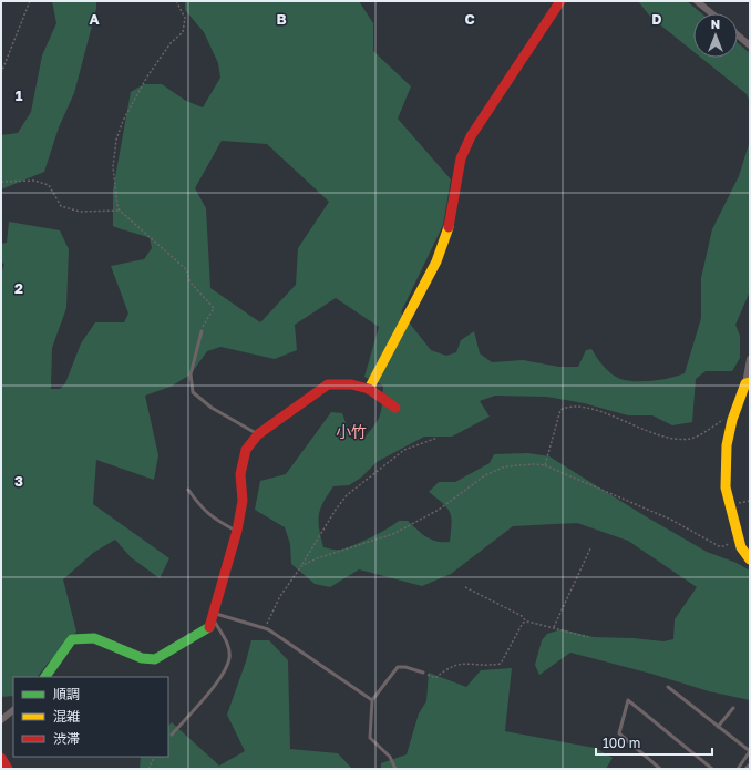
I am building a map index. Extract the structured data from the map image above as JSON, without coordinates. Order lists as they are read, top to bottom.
{
  "districts": ["小竹"],
  "legend": ["順調", "混雑", "渋滞"],
  "scale_bar": "100 m",
  "north": "top",
  "grid": {
    "columns": [
      "A",
      "B",
      "C",
      "D"
    ],
    "rows": ["1", "2", "3"]
  }
}
